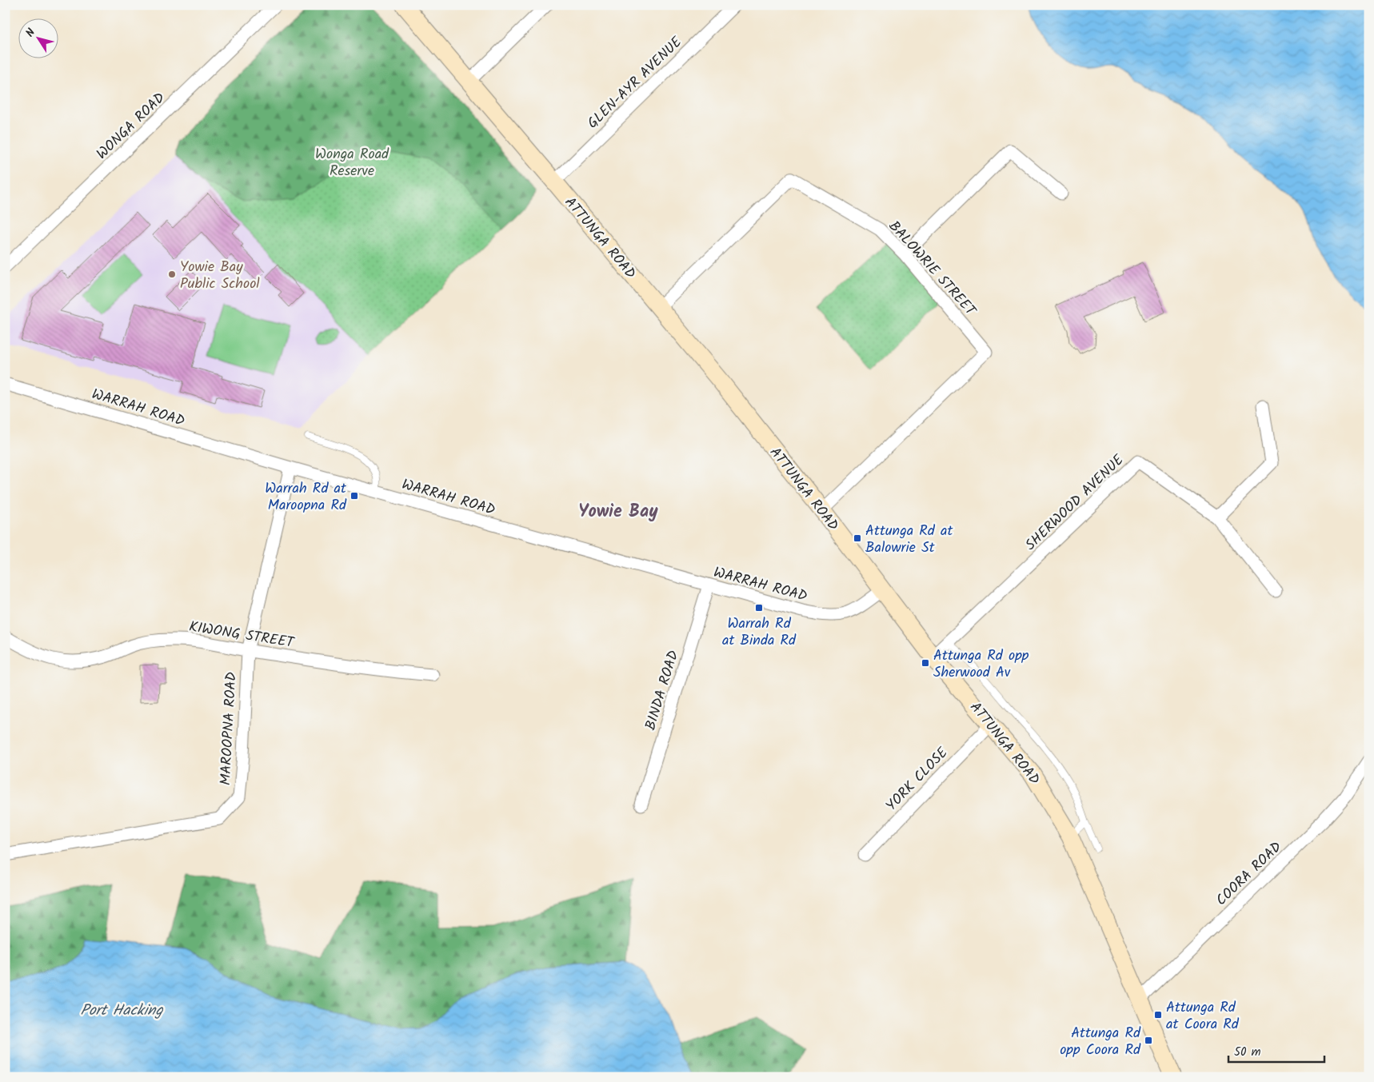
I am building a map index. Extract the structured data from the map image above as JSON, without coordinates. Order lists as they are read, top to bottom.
{
  "streets": {
    "street": [
      "GLEN-AYR AVENUE",
      "WONGA ROAD",
      "ATTUNGA ROAD",
      "BALOWRIE STREET",
      "WARRAH ROAD",
      "SHERWOOD AVENUE",
      "KIWONG STREET",
      "BINDA ROAD",
      "MAROOPNA ROAD",
      "YORK CLOSE",
      "COORA ROAD"
    ]
  },
  "crossings": [
    ["GLEN-AYR AVENUE", "ATTUNGA ROAD"],
    ["ATTUNGA ROAD", "BALOWRIE STREET"],
    ["ATTUNGA ROAD", "WARRAH ROAD"],
    ["ATTUNGA ROAD", "SHERWOOD AVENUE"],
    ["ATTUNGA ROAD", "YORK CLOSE"],
    ["ATTUNGA ROAD", "COORA ROAD"],
    ["WARRAH ROAD", "BINDA ROAD"],
    ["WARRAH ROAD", "MAROOPNA ROAD"],
    ["KIWONG STREET", "MAROOPNA ROAD"]
  ],
  "districts": ["Yowie Bay"],
  "water": ["Port Hacking"],
  "parks": ["Wonga Road Reserve"],
  "places": {
    "other": ["Yowie Bay Public School"],
    "transit": [
      "Warrah Rd at Maroopna Rd",
      "Attunga Rd at Balowrie St",
      "Warrah Rd at Binda Rd",
      "Attunga Rd opp Sherwood Av",
      "Attunga Rd at Coora Rd",
      "Attunga Rd opp Coora Rd"
    ]
  },
  "scale_bar": "50 m",
  "north": "top left"
}
